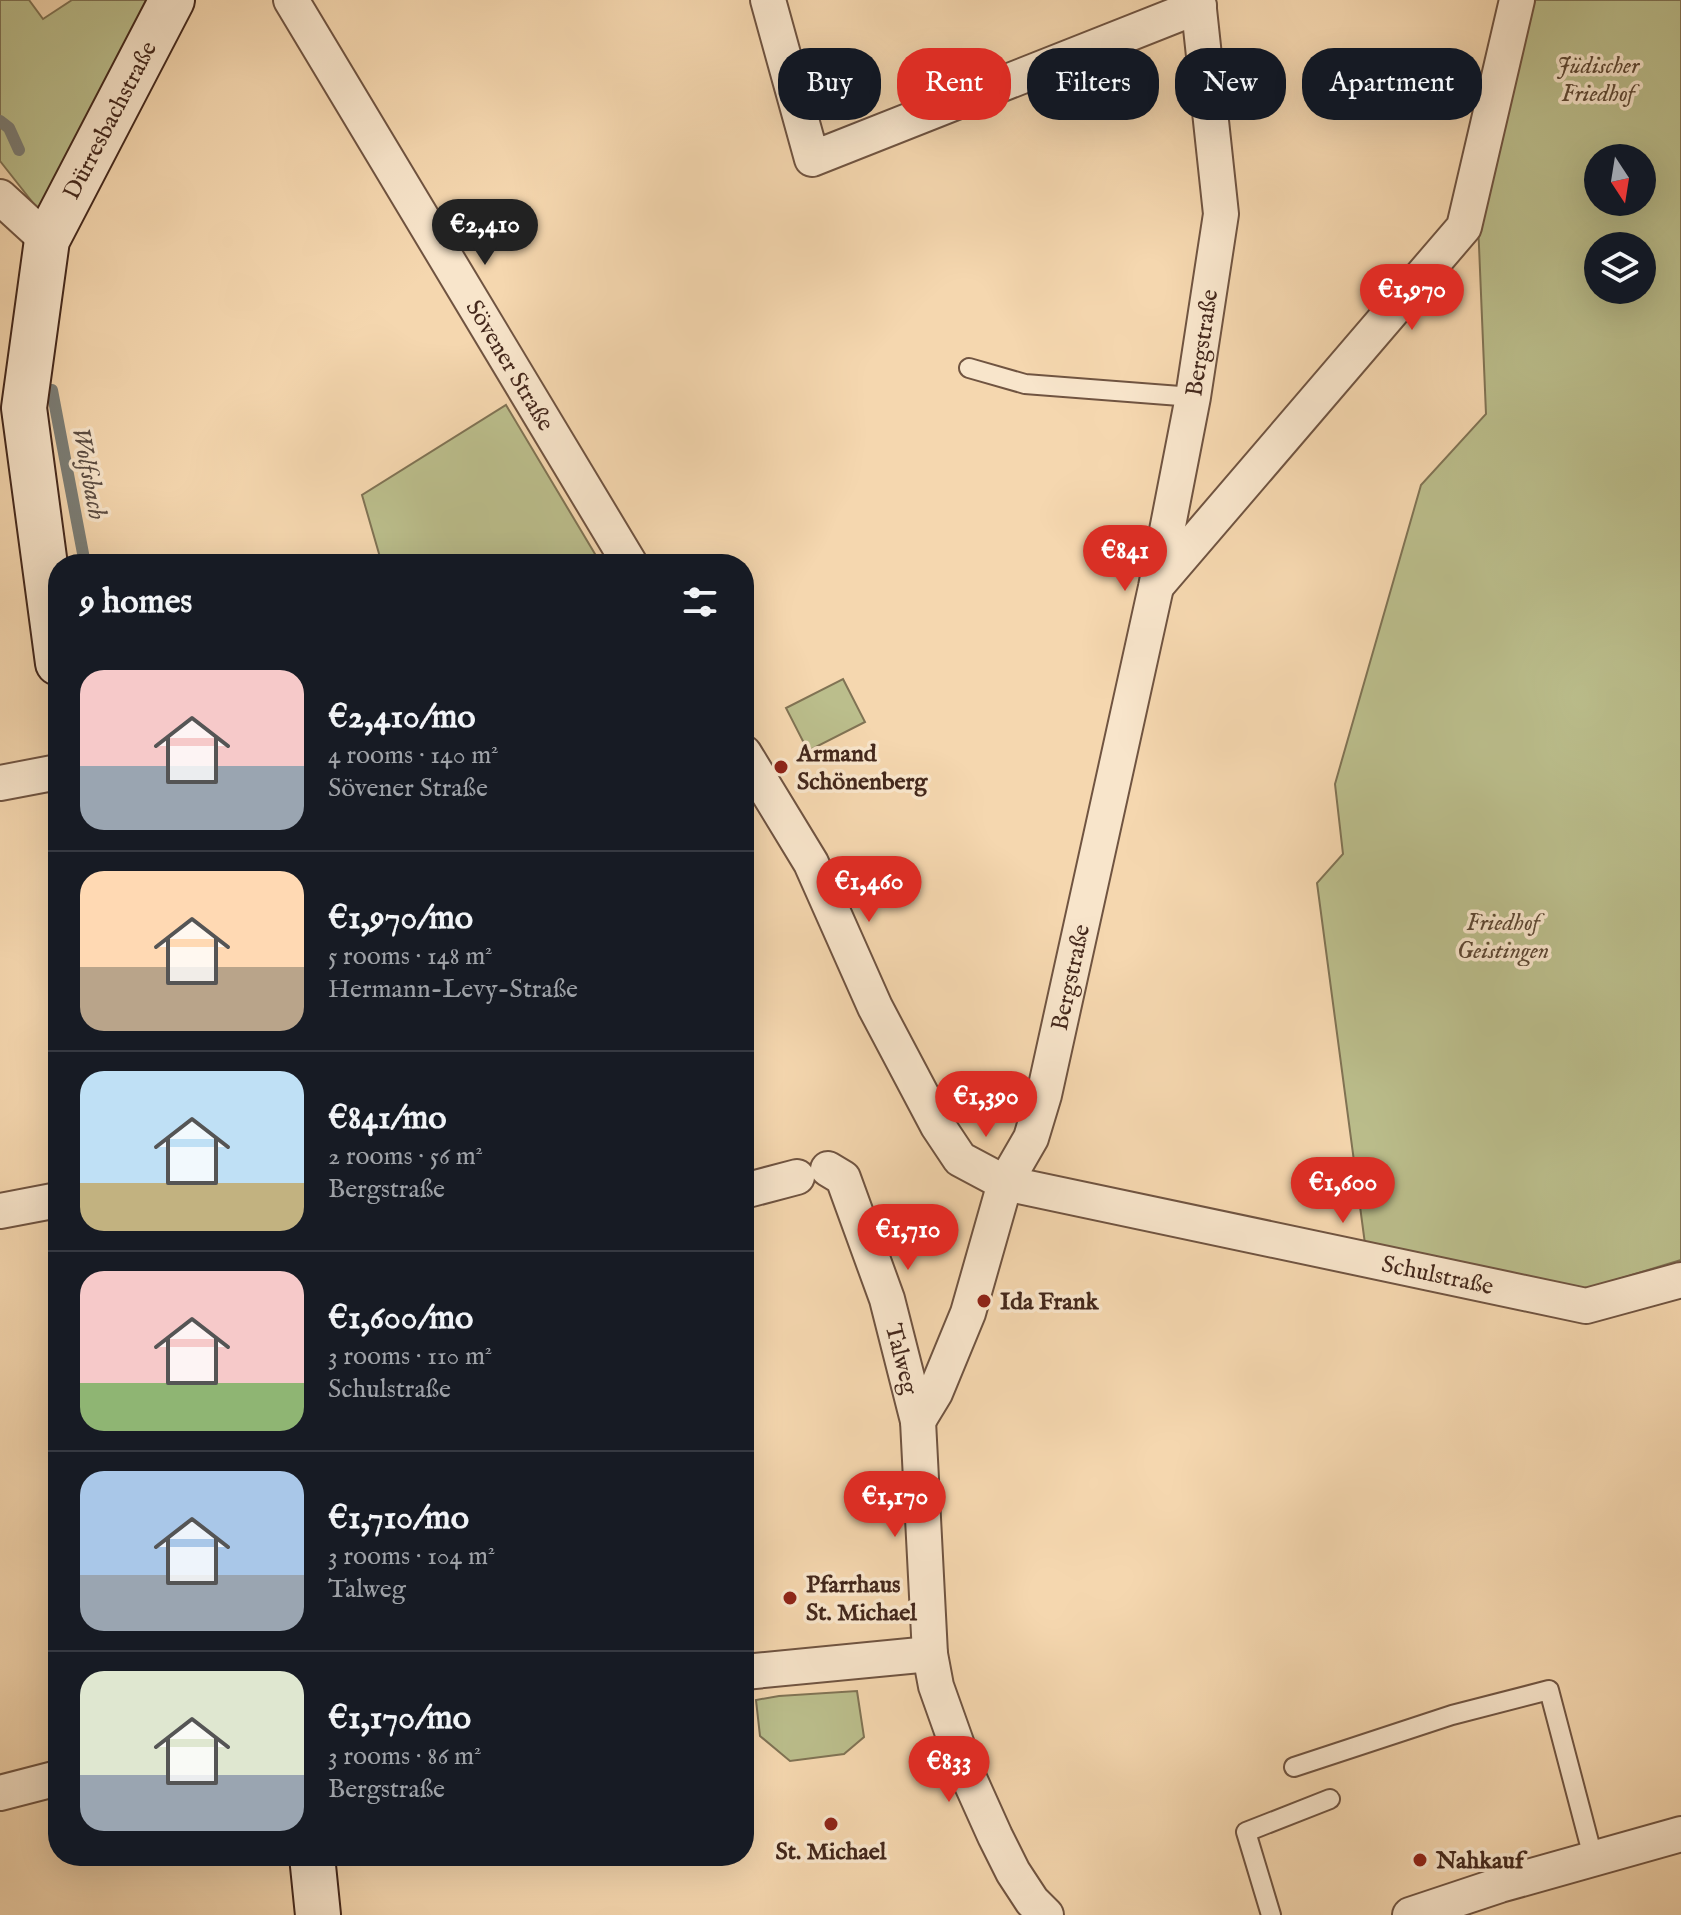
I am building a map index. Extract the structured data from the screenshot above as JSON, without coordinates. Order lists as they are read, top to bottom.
{
  "streets": {
    "main road": ["Dürresbachstraße"],
    "street": [
      "Bergstraße",
      "Sövener Straße",
      "Schulstraße",
      "Talweg"
    ]
  },
  "crossings": [
    ["Bergstraße", "Schulstraße"],
    ["Bergstraße", "Talweg"]
  ],
  "water": ["Wolfsbach"],
  "parks": ["Jüdischer Friedhof", "Friedhof Geistingen"],
  "places": [
    "Armand Schönenberg",
    "Ida Frank",
    "Pfarrhaus St. Michael",
    "St. Michael",
    "Nahkauf"
  ],
  "north": "bottom",
  "page": {
    "chip": [
      "Buy",
      "Rent",
      "Filters",
      "New",
      "Apartment"
    ],
    "price": [
      "€2,410",
      "€1,970",
      "€841",
      "€1,460",
      "€1,390",
      "€1,600",
      "€1,710",
      "€1,170",
      "€833"
    ],
    "heading": "9 homes",
    "list": [
      {
        "name": "€2,410/mo",
        "note": "4 rooms · 140 m² · Sövener Straße"
      },
      {
        "name": "€1,970/mo",
        "note": "5 rooms · 148 m² · Hermann-Levy-Straße"
      },
      {
        "name": "€841/mo",
        "note": "2 rooms · 56 m² · Bergstraße"
      },
      {
        "name": "€1,600/mo",
        "note": "3 rooms · 110 m² · Schulstraße"
      },
      {
        "name": "€1,710/mo",
        "note": "3 rooms · 104 m² · Talweg"
      },
      {
        "name": "€1,170/mo",
        "note": "3 rooms · 86 m² · Bergstraße"
      }
    ]
  }
}
